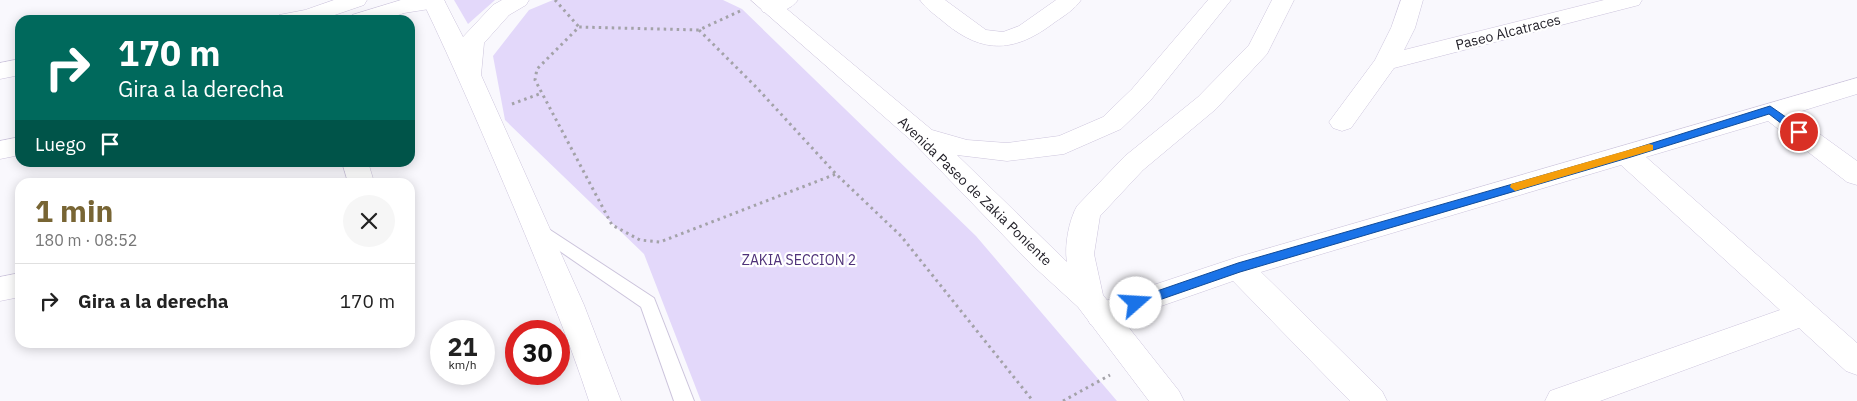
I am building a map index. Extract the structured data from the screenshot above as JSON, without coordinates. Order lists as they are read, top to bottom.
{
  "streets": {
    "street": ["Paseo Alcatraces", "Avenida Paseo de Zakia Poniente"]
  },
  "parks": ["ZAKIA SECCION 2"],
  "page": {
    "turn": ["170 m", "Gira a la derecha"],
    "then": "Luego",
    "heading": ["1 min", "180 m · 08:52"],
    "list": [
      {
        "name": "Gira a la derecha",
        "value": "170 m"
      }
    ],
    "speed": "21 km/h",
    "limit": "30"
  }
}
